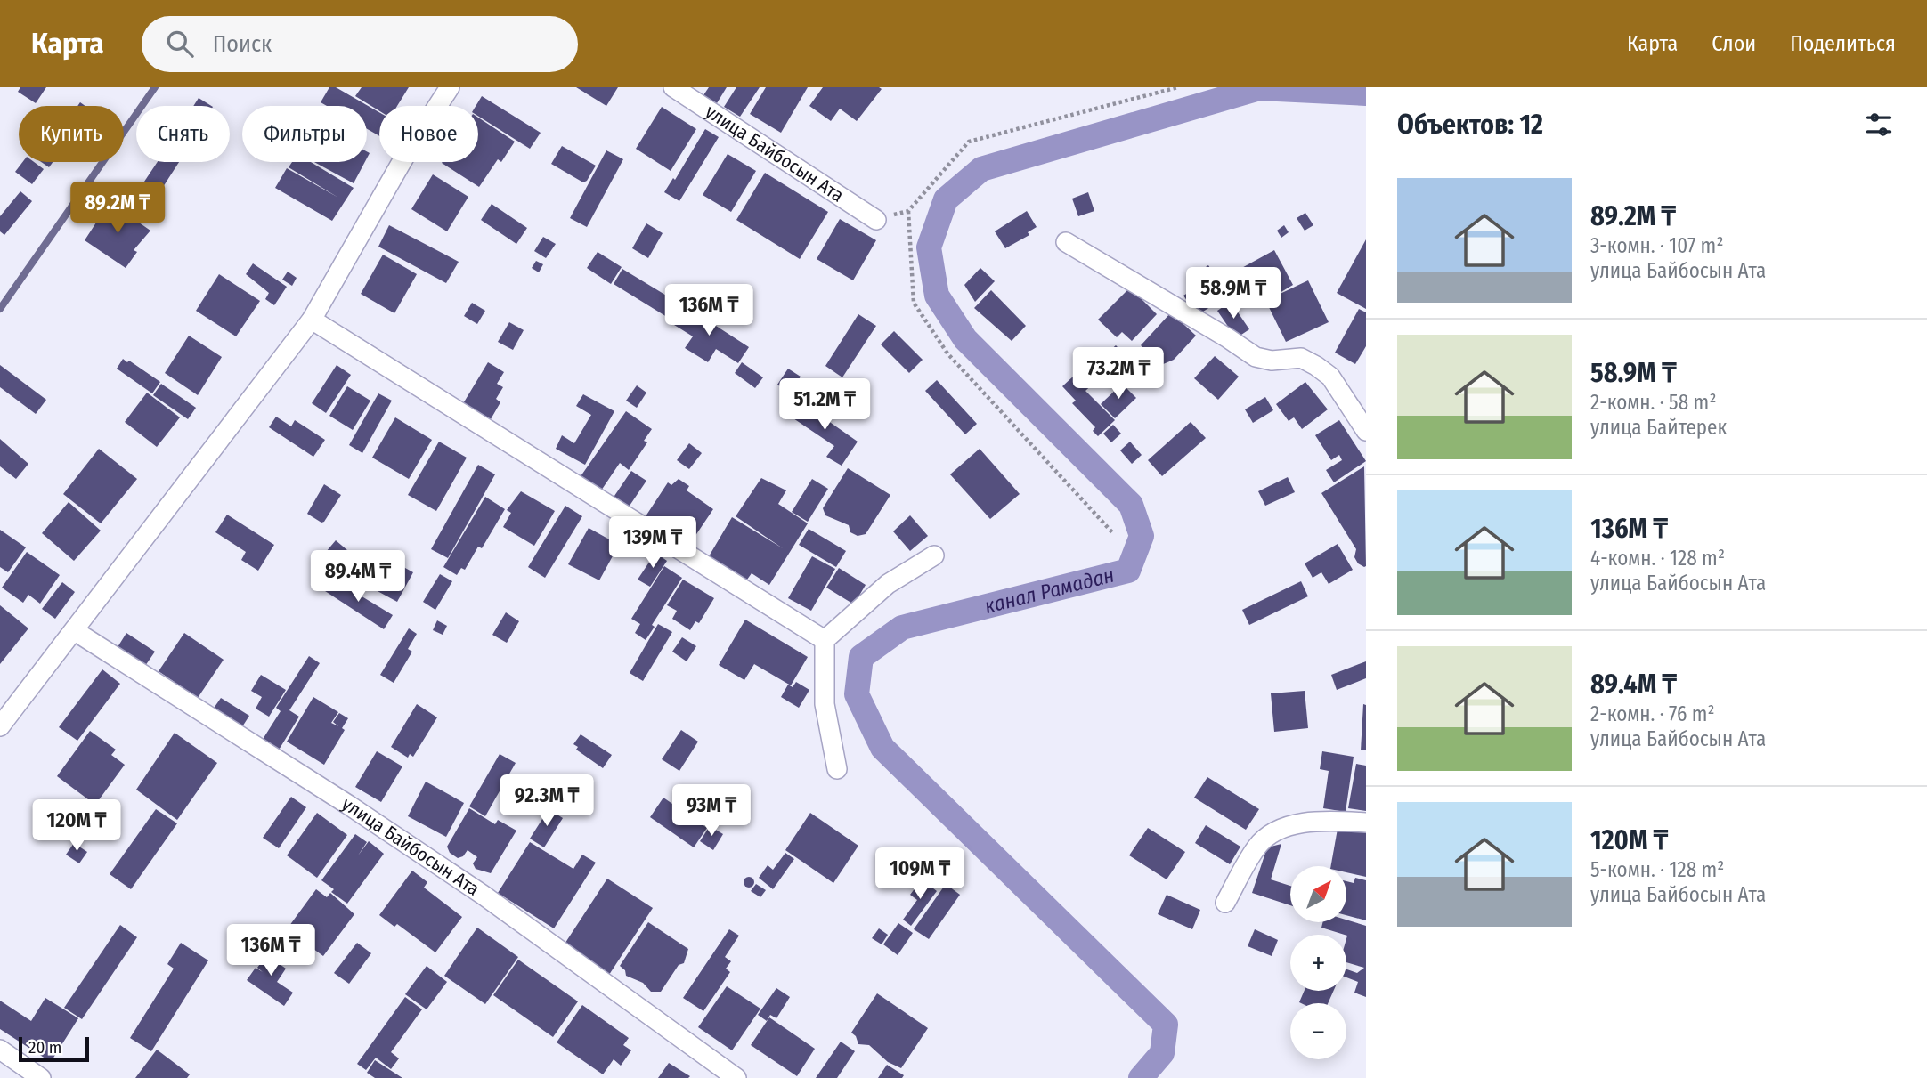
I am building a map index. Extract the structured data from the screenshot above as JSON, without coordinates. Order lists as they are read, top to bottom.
{
  "streets": {
    "street": ["улица Байбосын Ата"]
  },
  "water": ["канал Рамадан"],
  "scale_bar": "20 m",
  "north": "top right",
  "page": {
    "header": "Карта",
    "search": "Поиск",
    "nav": ["Карта", "Слои", "Поделиться"],
    "heading": "Объектов: 12",
    "chip": [
      "Купить",
      "Снять",
      "Фильтры",
      "Новое"
    ],
    "list": [
      {
        "name": "89.2M ₸",
        "note": "3-комн. · 107 m² · улица Байбосын Ата"
      },
      {
        "name": "58.9M ₸",
        "note": "2-комн. · 58 m² · улица Байтерек"
      },
      {
        "name": "136M ₸",
        "note": "4-комн. · 128 m² · улица Байбосын Ата"
      },
      {
        "name": "89.4M ₸",
        "note": "2-комн. · 76 m² · улица Байбосын Ата"
      },
      {
        "name": "120M ₸",
        "note": "5-комн. · 128 m² · улица Байбосын Ата"
      }
    ],
    "price": [
      "89.2M ₸",
      "58.9M ₸",
      "136M ₸",
      "73.2M ₸",
      "51.2M ₸",
      "139M ₸",
      "89.4M ₸",
      "92.3M ₸",
      "93M ₸",
      "120M ₸",
      "109M ₸",
      "136M ₸"
    ],
    "map_buttons": ["+", "−"],
    "scale": "20 m"
  }
}
